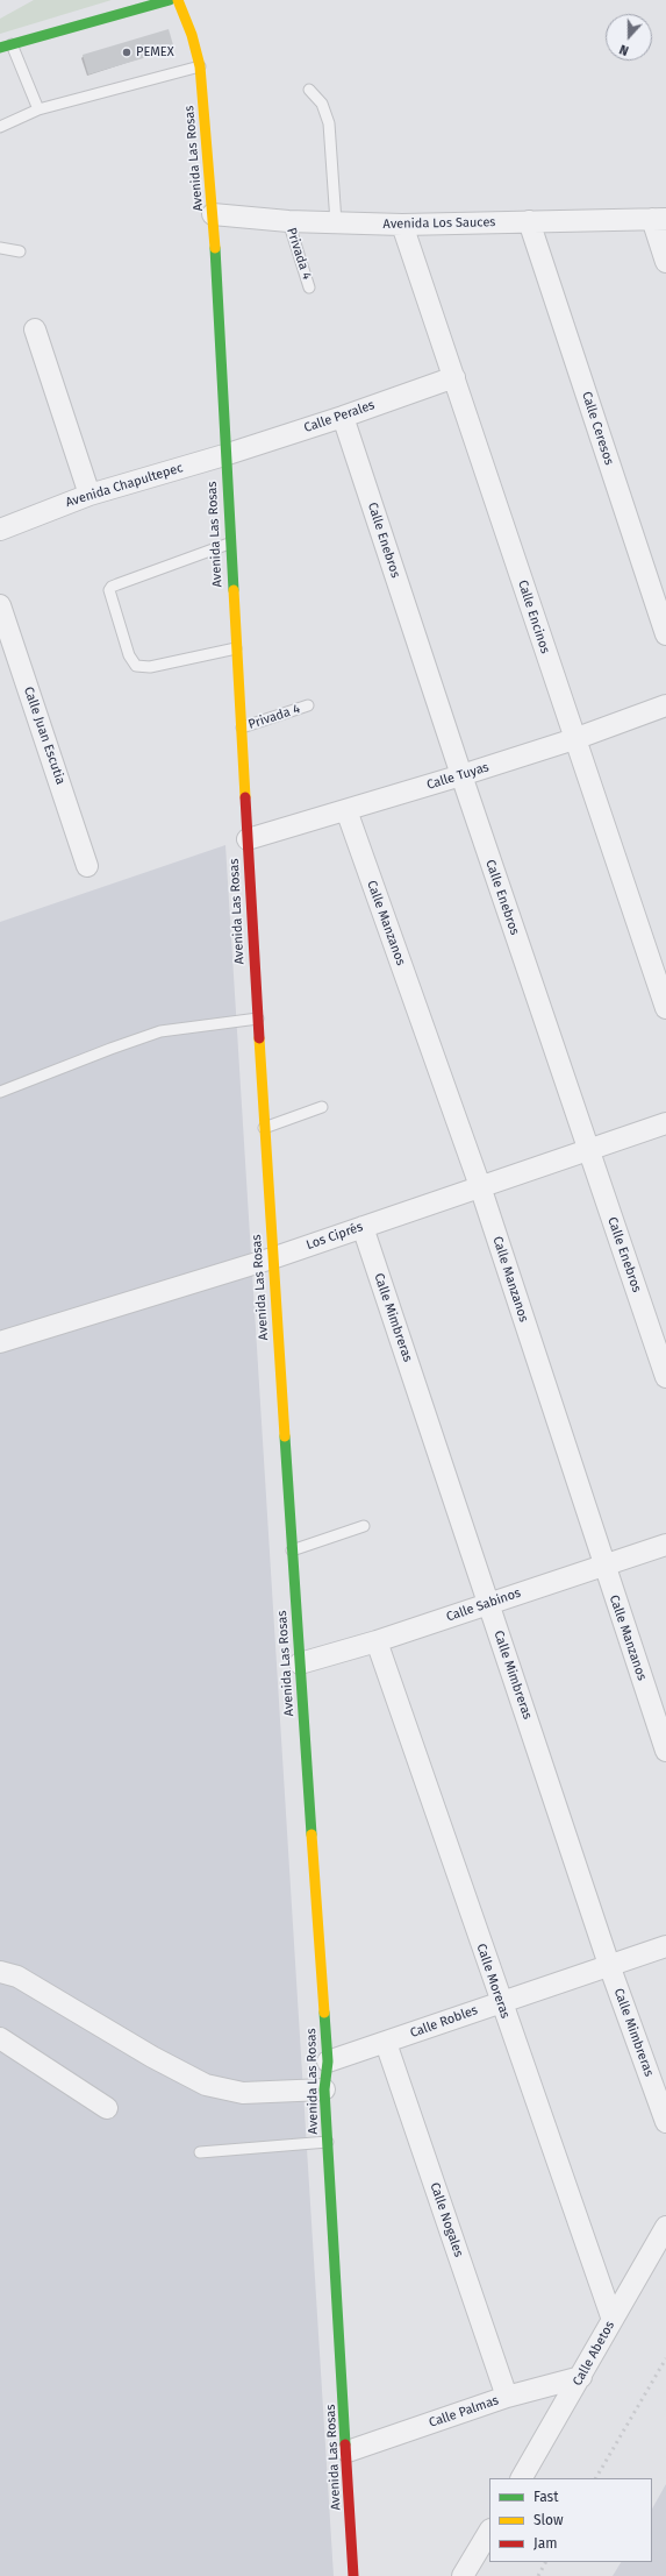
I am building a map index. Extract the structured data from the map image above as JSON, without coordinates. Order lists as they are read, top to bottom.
{
  "streets": {
    "street": [
      "Avenida Las Rosas",
      "Avenida Los Sauces",
      "Calle Perales",
      "Calle Ceresos",
      "Avenida Chapultepec",
      "Calle Enebros",
      "Calle Encinos",
      "Calle Juan Escutia",
      "Calle Tuyas",
      "Calle Manzanos",
      "Los Ciprés",
      "Calle Mimbreras",
      "Calle Sabinos",
      "Calle Moreras",
      "Calle Robles",
      "Calle Nogales",
      "Calle Abetos",
      "Calle Palmas"
    ],
    "lane": ["Privada 4"]
  },
  "crossings": [
    ["Avenida Las Rosas", "Avenida Los Sauces"],
    ["Avenida Las Rosas", "Privada 4"],
    ["Avenida Las Rosas", "Calle Perales"],
    ["Avenida Las Rosas", "Avenida Chapultepec"],
    ["Avenida Las Rosas", "Calle Tuyas"],
    ["Avenida Las Rosas", "Los Ciprés"],
    ["Avenida Las Rosas", "Calle Sabinos"],
    ["Avenida Las Rosas", "Calle Robles"],
    ["Avenida Las Rosas", "Calle Palmas"],
    ["Avenida Los Sauces", "Privada 4"],
    ["Avenida Los Sauces", "Calle Ceresos"],
    ["Avenida Los Sauces", "Calle Encinos"],
    ["Calle Perales", "Avenida Chapultepec"],
    ["Calle Perales", "Calle Enebros"],
    ["Calle Perales", "Calle Encinos"],
    ["Calle Enebros", "Calle Tuyas"],
    ["Calle Enebros", "Los Ciprés"],
    ["Calle Encinos", "Calle Tuyas"],
    ["Calle Tuyas", "Calle Manzanos"],
    ["Calle Manzanos", "Los Ciprés"],
    ["Calle Manzanos", "Calle Sabinos"],
    ["Los Ciprés", "Calle Mimbreras"],
    ["Calle Mimbreras", "Calle Sabinos"],
    ["Calle Mimbreras", "Calle Robles"],
    ["Calle Sabinos", "Calle Moreras"],
    ["Calle Moreras", "Calle Robles"],
    ["Calle Moreras", "Calle Abetos"],
    ["Calle Robles", "Calle Nogales"],
    ["Calle Nogales", "Calle Palmas"],
    ["Calle Abetos", "Calle Palmas"]
  ],
  "places": ["PEMEX"],
  "legend": ["Fast", "Slow", "Jam"],
  "north": "bottom"
}
